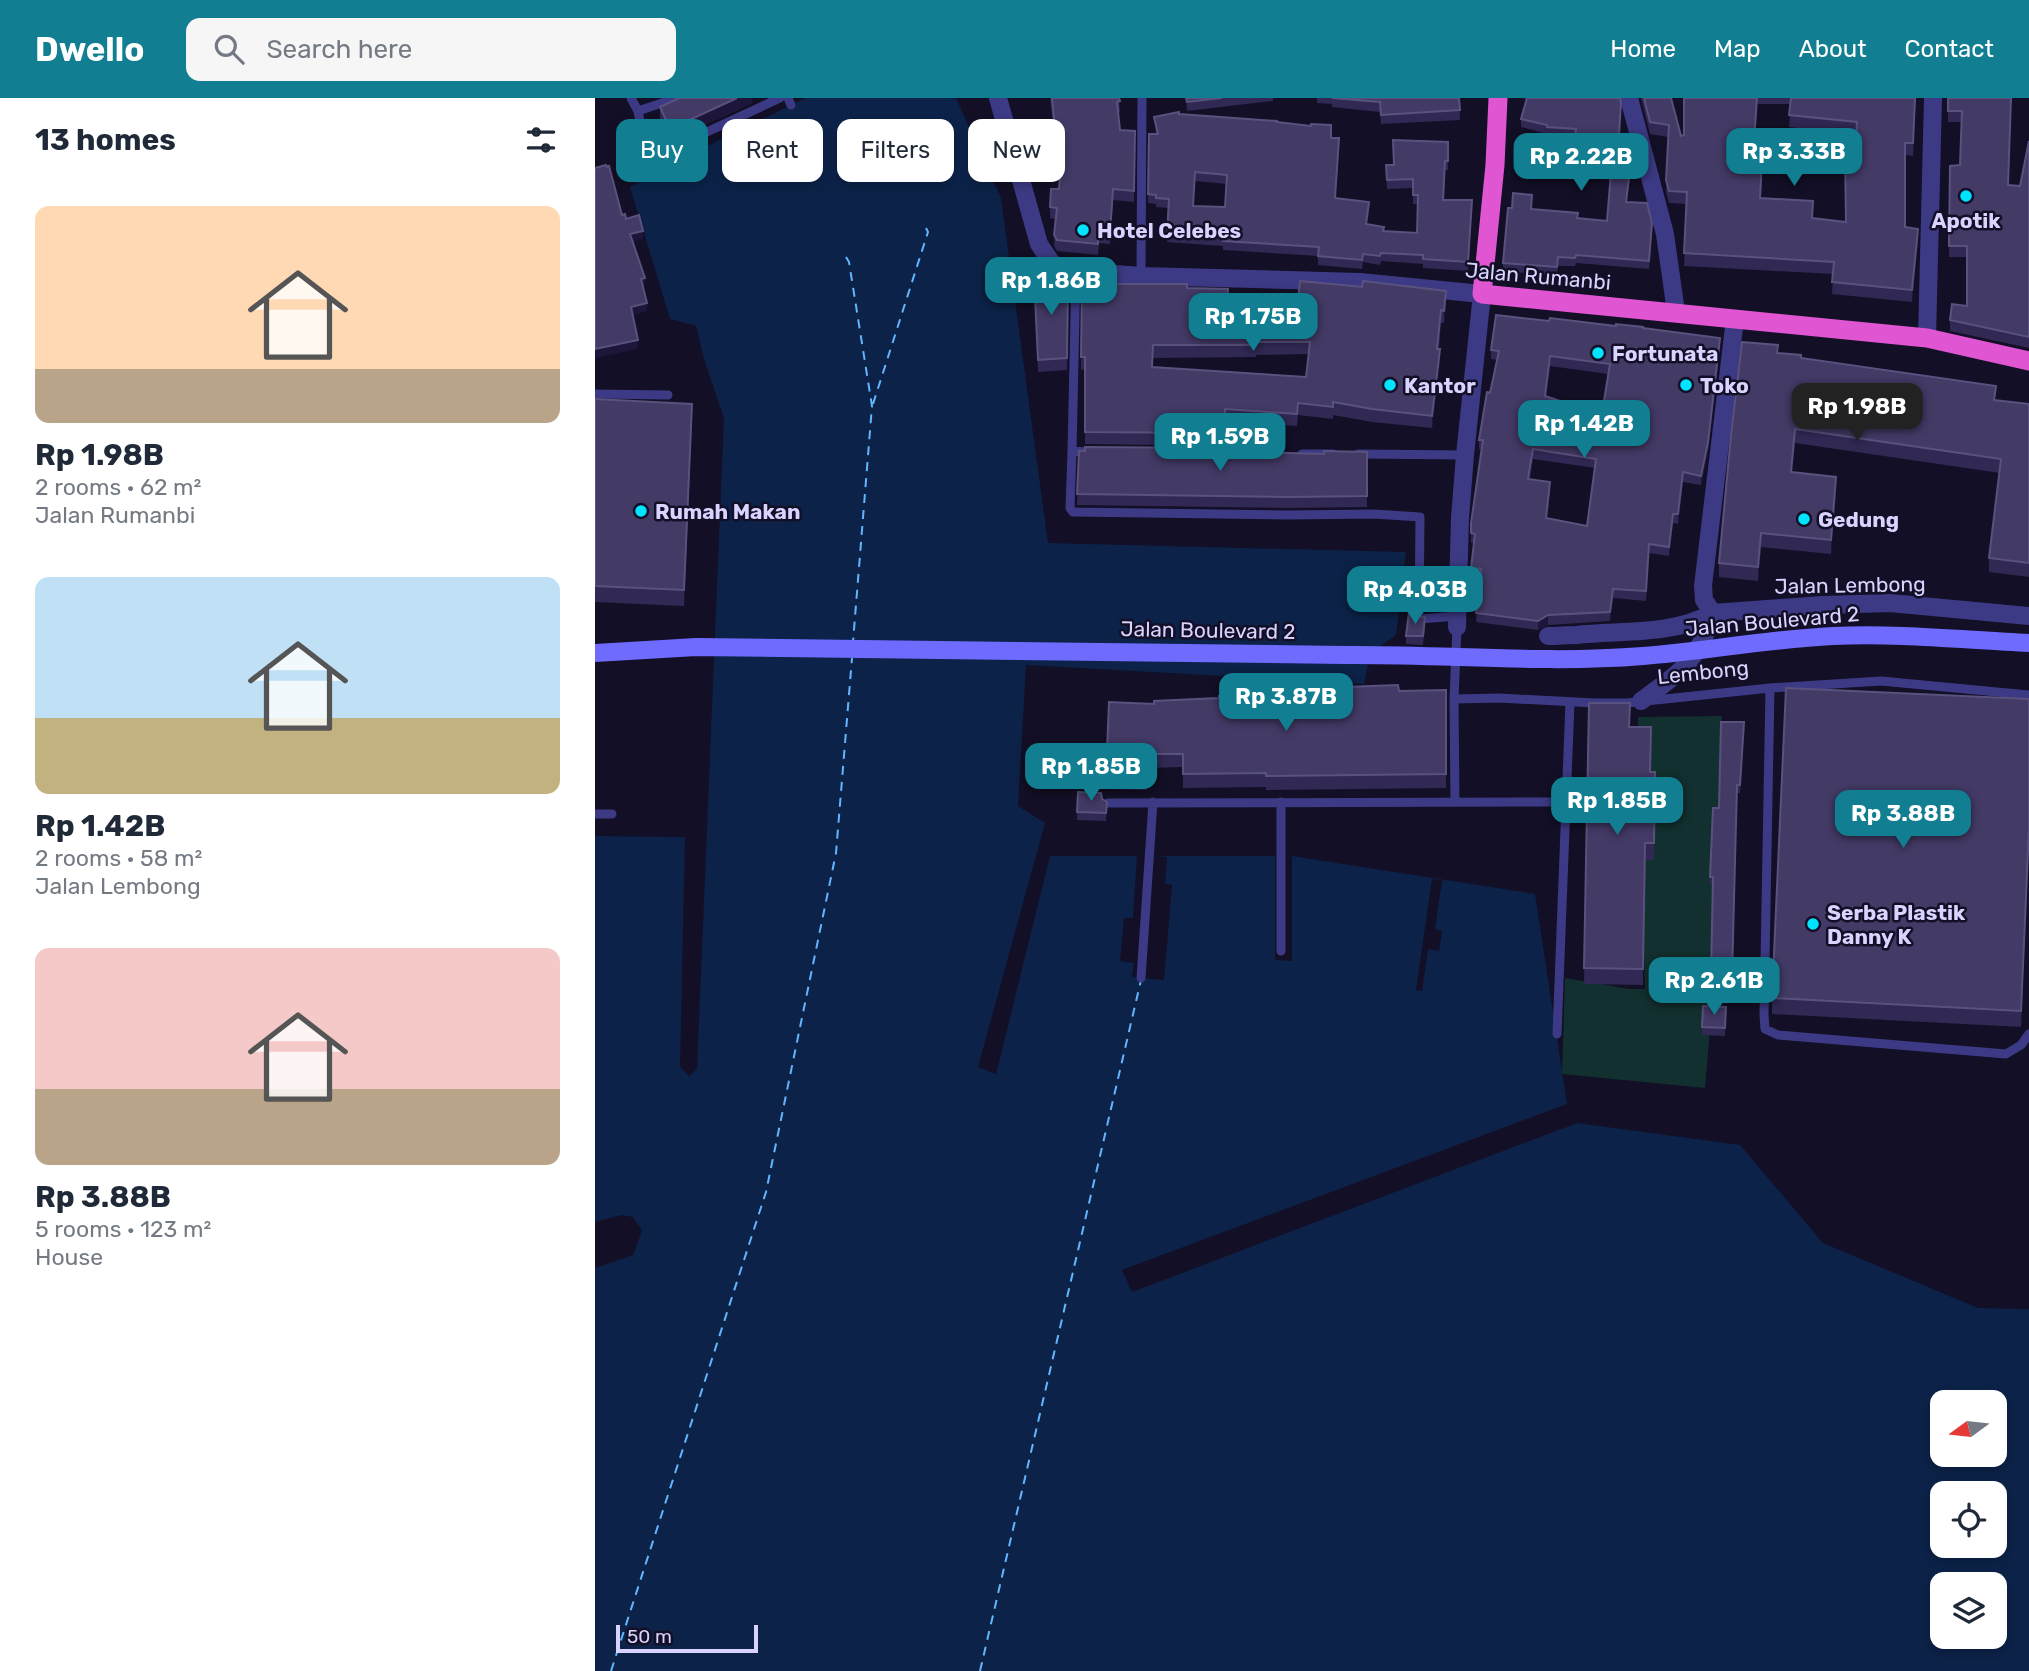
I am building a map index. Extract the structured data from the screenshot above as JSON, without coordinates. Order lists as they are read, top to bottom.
{
  "streets": {
    "highway": ["Jalan Rumanbi"],
    "main road": ["Jalan Boulevard 2"],
    "street": ["Jalan Lembong"],
    "lane": ["Lembong"]
  },
  "places": [
    "Apotik",
    "Hotel Celebes",
    "Fortunata",
    "Kantor",
    "Toko",
    "Rumah Makan",
    "Gedung",
    "Serba Plastik Danny K"
  ],
  "scale_bar": "50 m",
  "north": "left",
  "page": {
    "header": "Dwello",
    "search": "Search here",
    "nav": [
      "Home",
      "Map",
      "About",
      "Contact"
    ],
    "heading": "13 homes",
    "chip": [
      "Buy",
      "Rent",
      "Filters",
      "New"
    ],
    "price": [
      "Rp 3.33B",
      "Rp 2.22B",
      "Rp 1.86B",
      "Rp 1.75B",
      "Rp 1.98B",
      "Rp 1.42B",
      "Rp 1.59B",
      "Rp 4.03B",
      "Rp 3.87B",
      "Rp 1.85B",
      "Rp 1.85B",
      "Rp 3.88B",
      "Rp 2.61B"
    ],
    "list": [
      {
        "name": "Rp 1.98B",
        "note": "2 rooms · 62 m² · Jalan Rumanbi"
      },
      {
        "name": "Rp 1.42B",
        "note": "2 rooms · 58 m² · Jalan Lembong"
      },
      {
        "name": "Rp 3.88B",
        "note": "5 rooms · 123 m² · House"
      }
    ],
    "scale": "50 m"
  }
}
